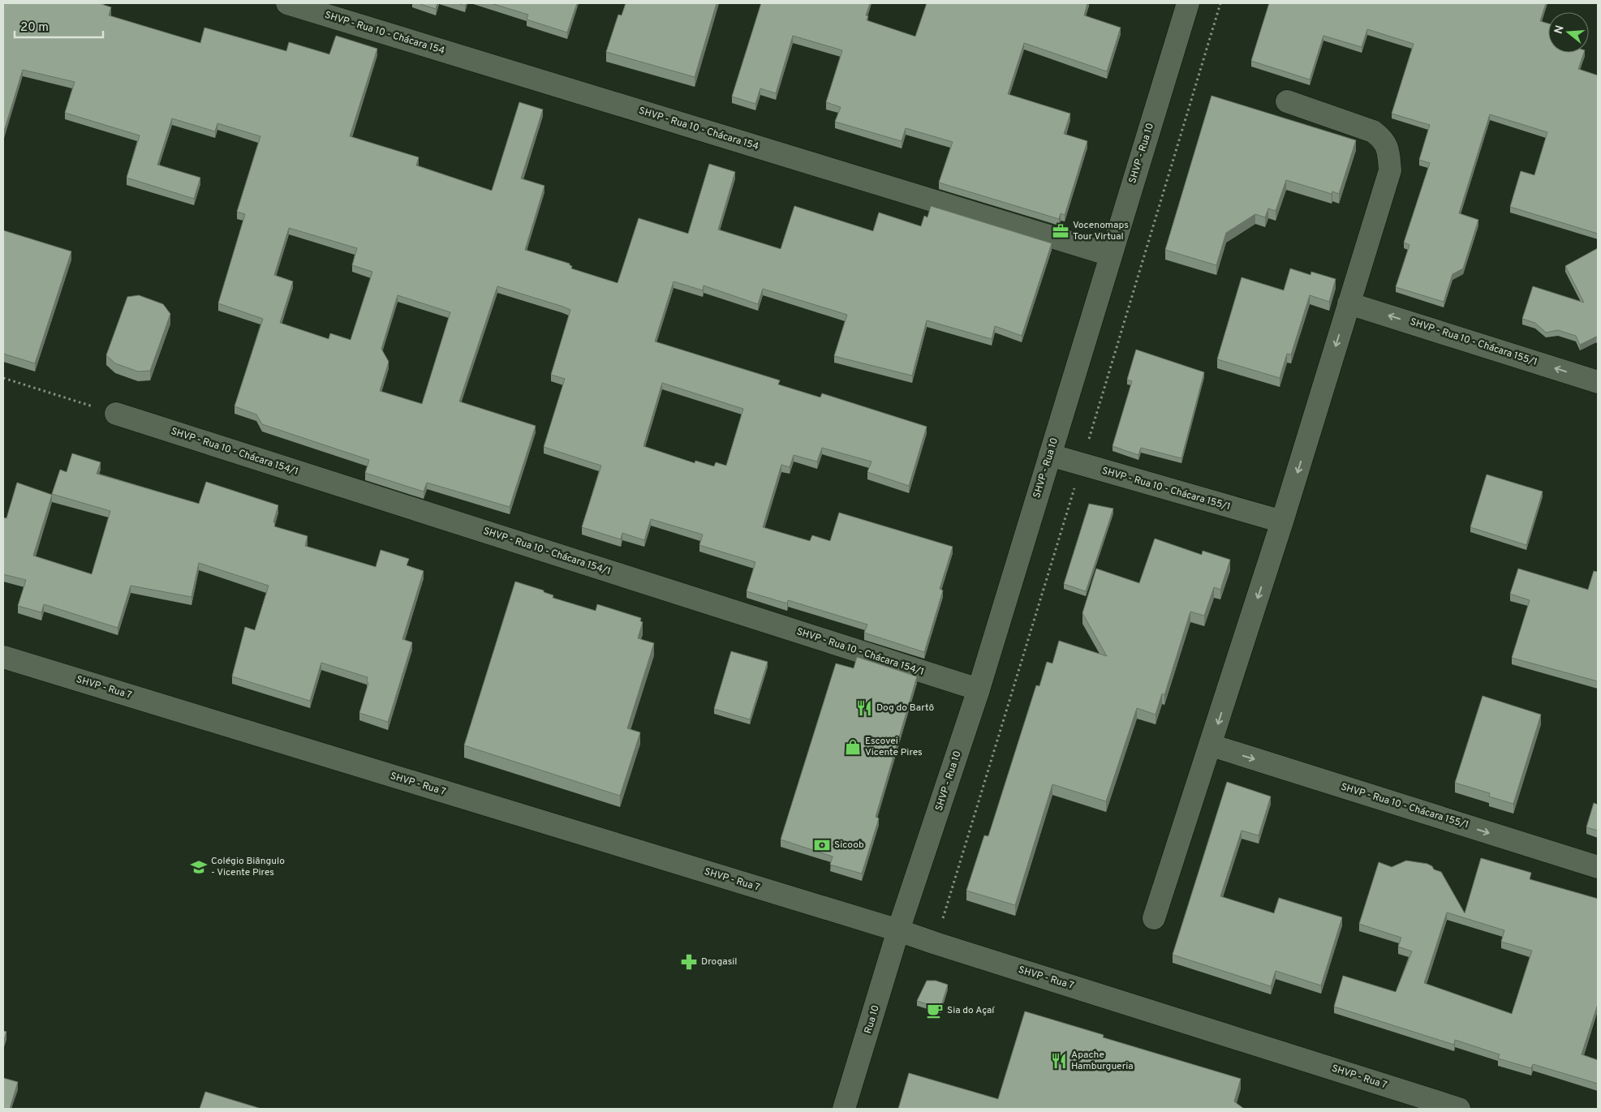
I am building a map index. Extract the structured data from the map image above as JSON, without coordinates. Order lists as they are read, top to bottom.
{
  "streets": {
    "street": [
      "SHVP - Rua 10 - Chácara 154",
      "SHVP - Rua 10",
      "SHVP - Rua 10 - Chácara 155/1",
      "SHVP - Rua 10 - Chácara 154/1",
      "SHVP - Rua 7",
      "Rua 10"
    ]
  },
  "crossings": [
    ["SHVP - Rua 10 - Chácara 154", "SHVP - Rua 10"],
    ["SHVP - Rua 10", "SHVP - Rua 10 - Chácara 155/1"],
    ["SHVP - Rua 10", "SHVP - Rua 10 - Chácara 154/1"],
    ["SHVP - Rua 10", "SHVP - Rua 7"],
    ["SHVP - Rua 10", "Rua 10"],
    ["SHVP - Rua 7", "Rua 10"]
  ],
  "places": {
    "office": ["Vocenomaps Tour Virtual"],
    "restaurant": ["Dog do Bartô", "Apache Hamburgueria"],
    "shop": ["Escovei Vicente Pires"],
    "bank": ["Sicoob"],
    "school or university": ["Colégio Biângulo - Vicente Pires"],
    "pharmacy": ["Drogasil"],
    "cafe": ["Sia do Açaí"]
  },
  "scale_bar": "20 m",
  "north": "left"
}
